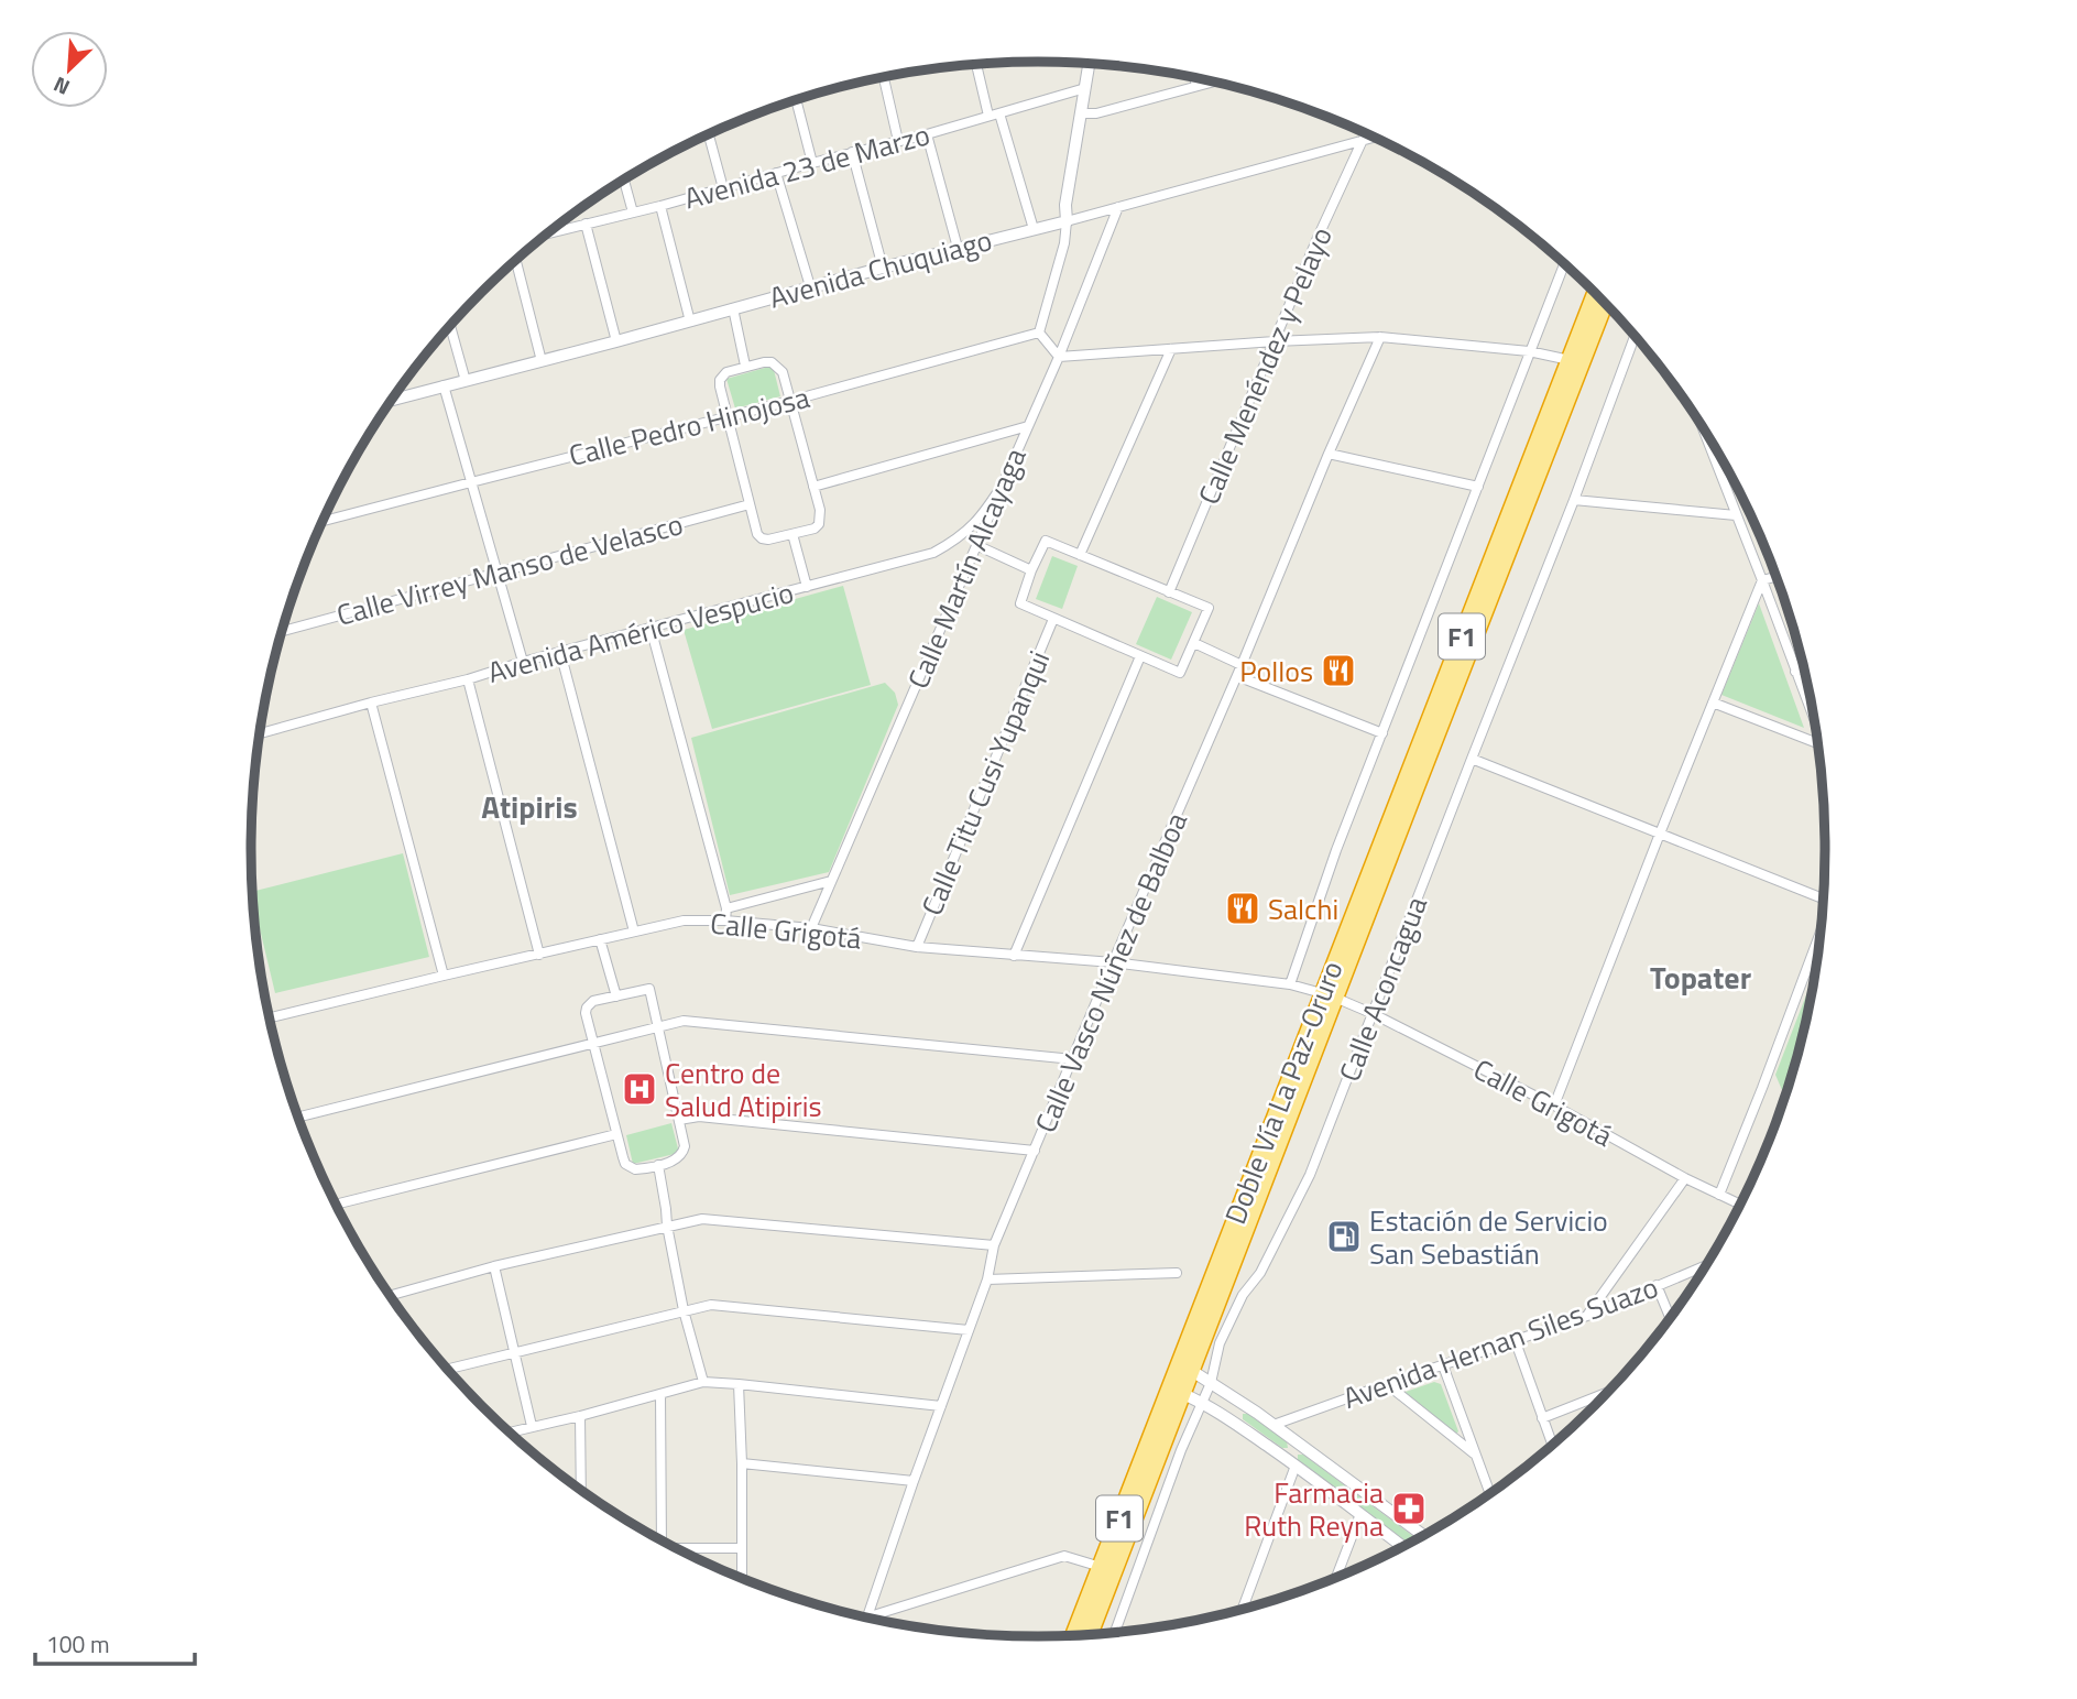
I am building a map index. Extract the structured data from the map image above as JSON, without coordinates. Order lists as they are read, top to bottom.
{
  "streets": {
    "highway": ["F1", "Doble Vía La Paz-Oruro"],
    "street": [
      "Avenida 23 de Marzo",
      "Avenida Chuquiago",
      "Calle Menéndez y Pelayo",
      "Calle Pedro Hinojosa",
      "Calle Martín Alcayaga",
      "Calle Virrey Manso de Velasco",
      "Avenida Américo Vespucio",
      "Calle Titu Cusi Yupanqui",
      "Calle Grigotá",
      "Calle Vasco Núñez de Balboa",
      "Calle Aconcagua",
      "Avenida Hernan Siles Suazo"
    ]
  },
  "crossings": [
    ["Avenida Chuquiago", "Calle Menéndez y Pelayo"],
    ["Avenida Chuquiago", "Calle Martín Alcayaga"],
    ["Calle Martín Alcayaga", "Avenida Américo Vespucio"],
    ["Calle Martín Alcayaga", "Calle Grigotá"],
    ["Calle Titu Cusi Yupanqui", "Calle Grigotá"],
    ["Calle Grigotá", "Calle Vasco Núñez de Balboa"],
    ["Calle Grigotá", "Calle Aconcagua"],
    ["Calle Grigotá", "Doble Vía La Paz-Oruro"]
  ],
  "districts": ["Atipiris", "Topater"],
  "places": {
    "restaurant": ["Pollos", "Salchi"],
    "hospital": ["Centro de Salud Atipiris"],
    "fuel station": ["Estación de Servicio San Sebastián"],
    "pharmacy": ["Farmacia Ruth Reyna"]
  },
  "scale_bar": "100 m",
  "north": "bottom left"
}
